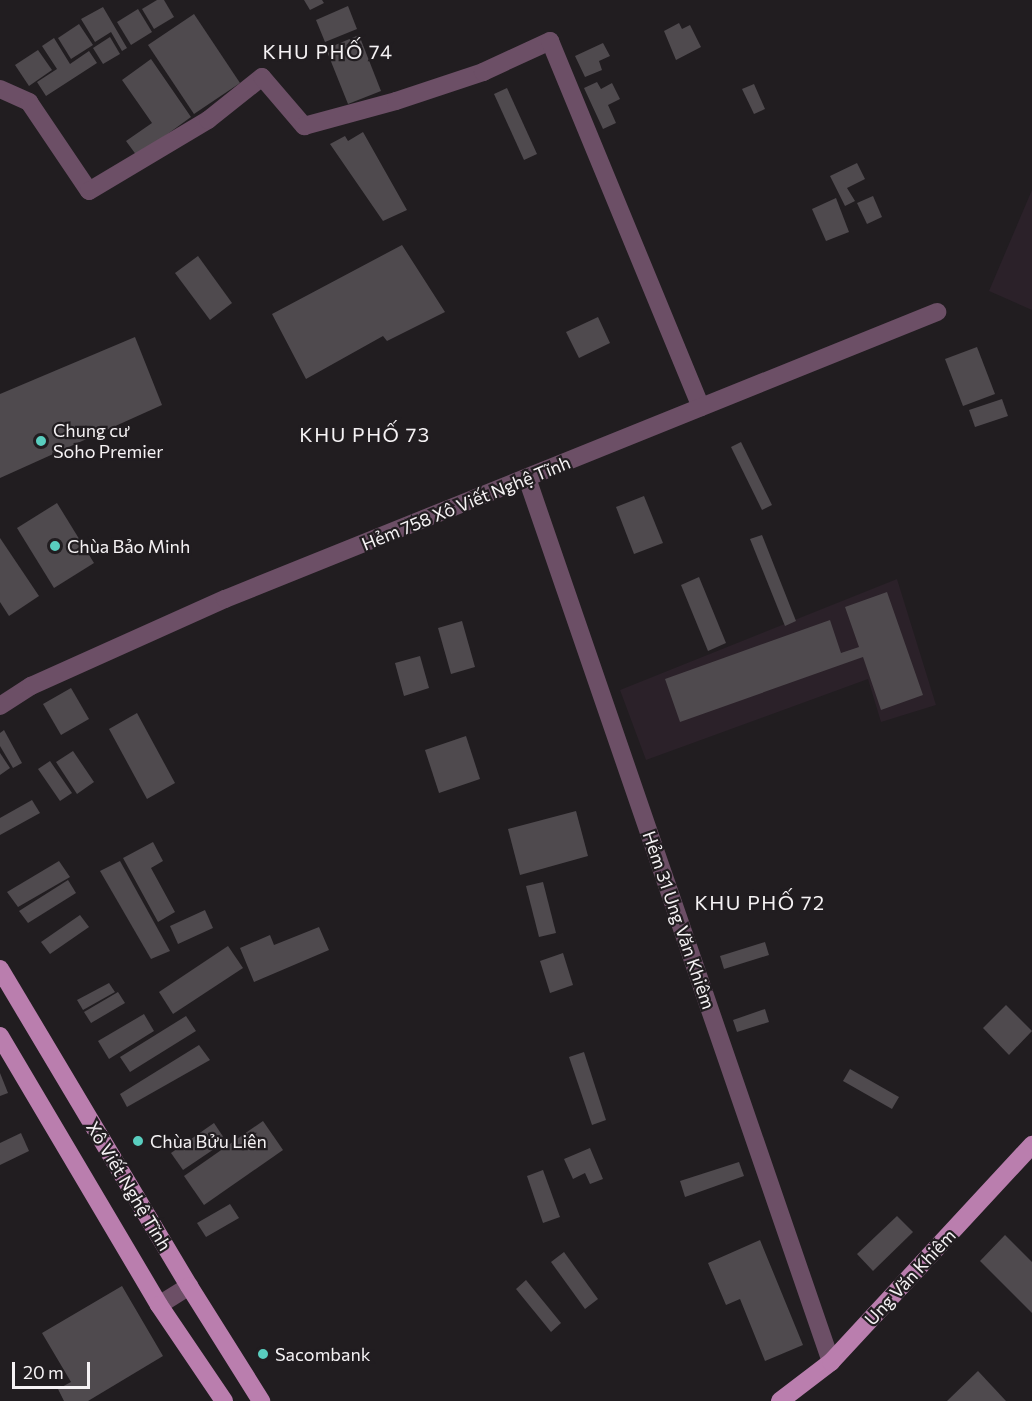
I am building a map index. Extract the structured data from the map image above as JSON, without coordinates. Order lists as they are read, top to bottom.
{
  "streets": {
    "main road": ["Xô Viết Nghệ Tĩnh", "Ung Văn Khiêm"],
    "street": ["Hẻm 758 Xô Viết Nghệ Tĩnh", "Hẻm 31 Ung Văn Khiêm"]
  },
  "crossings": [
    ["Hẻm 758 Xô Viết Nghệ Tĩnh", "Hẻm 31 Ung Văn Khiêm"],
    ["Hẻm 31 Ung Văn Khiêm", "Ung Văn Khiêm"]
  ],
  "districts": ["KHU PHỐ 74", "KHU PHỐ 73", "KHU PHỐ 72"],
  "places": [
    "Chung cư Soho Premier",
    "Chùa Bảo Minh",
    "Chùa Bửu Liên",
    "Sacombank"
  ],
  "scale_bar": "20 m"
}
